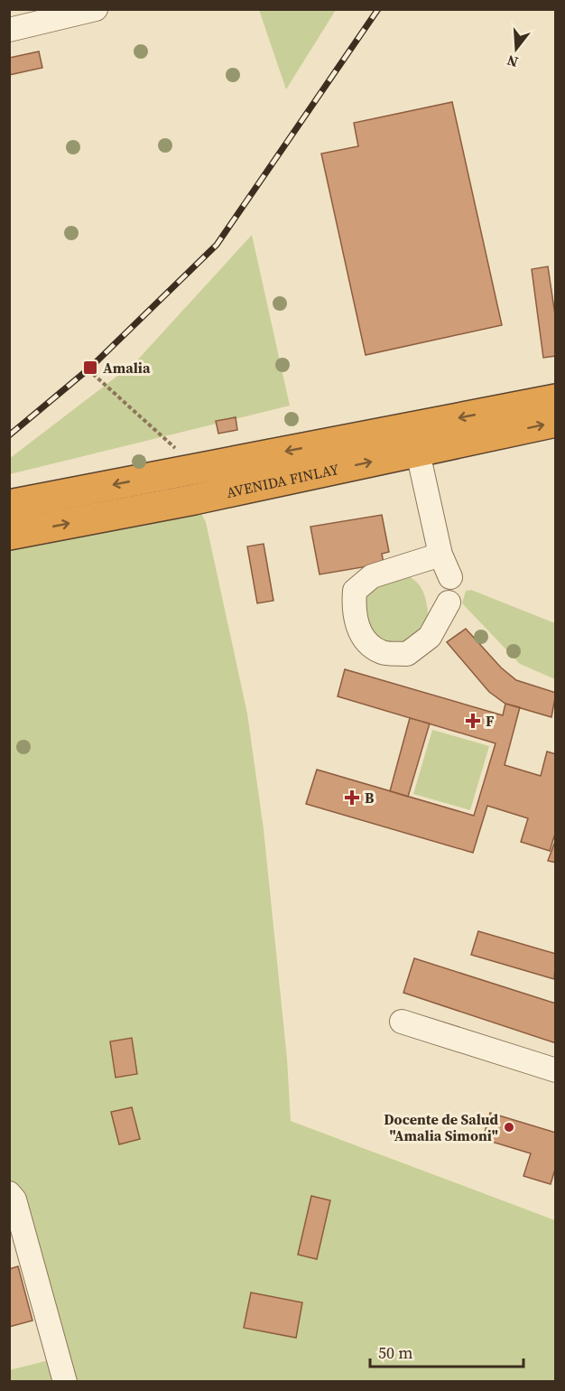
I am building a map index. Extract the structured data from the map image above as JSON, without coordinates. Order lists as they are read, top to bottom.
{
  "streets": {
    "highway": ["AVENIDA FINLAY"]
  },
  "places": {
    "transit": ["Amalia"],
    "health": ["F", "B"],
    "other": ["Docente de Salud \"Amalia Simoni\""]
  },
  "scale_bar": "50 m",
  "north": "bottom"
}
